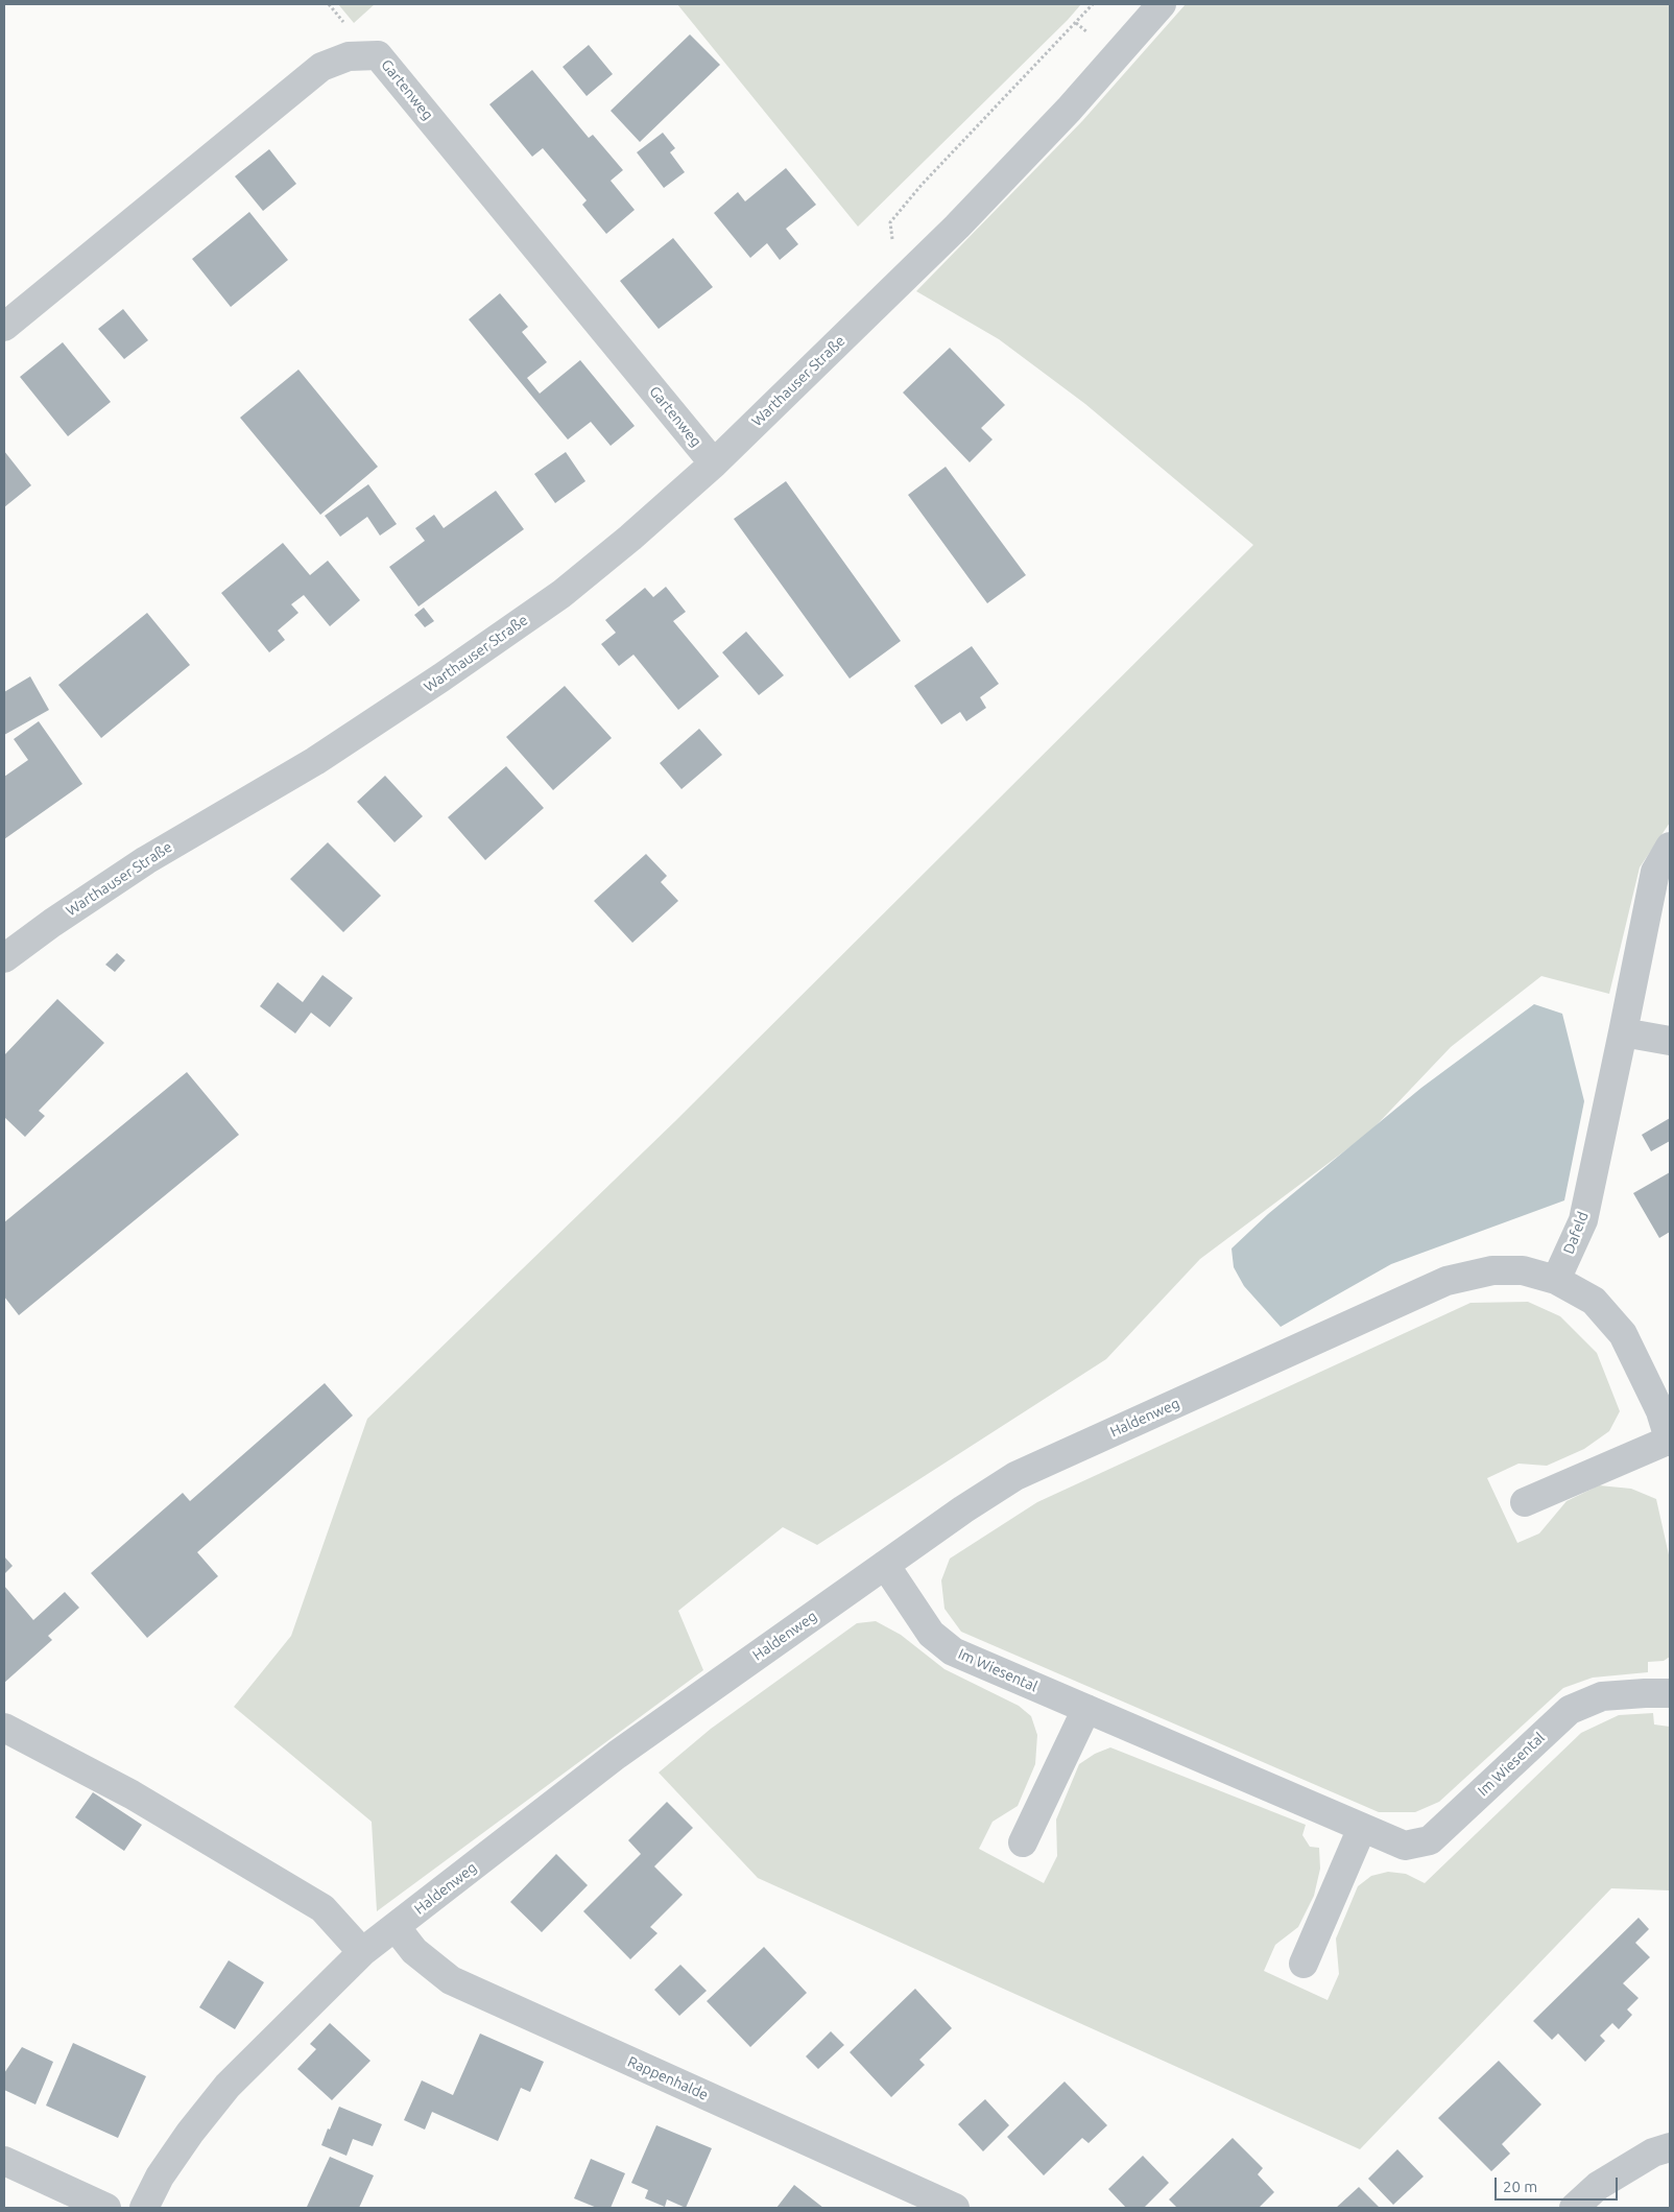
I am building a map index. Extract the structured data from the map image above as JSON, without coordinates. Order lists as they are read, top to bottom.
{
  "streets": {
    "street": [
      "Gartenweg",
      "Warthauser Straße",
      "Dafeld",
      "Haldenweg",
      "Im Wiesental",
      "Rappenhalde"
    ]
  },
  "crossings": [
    ["Gartenweg", "Warthauser Straße"],
    ["Dafeld", "Haldenweg"],
    ["Haldenweg", "Im Wiesental"],
    ["Haldenweg", "Rappenhalde"]
  ],
  "scale_bar": "20 m"
}
